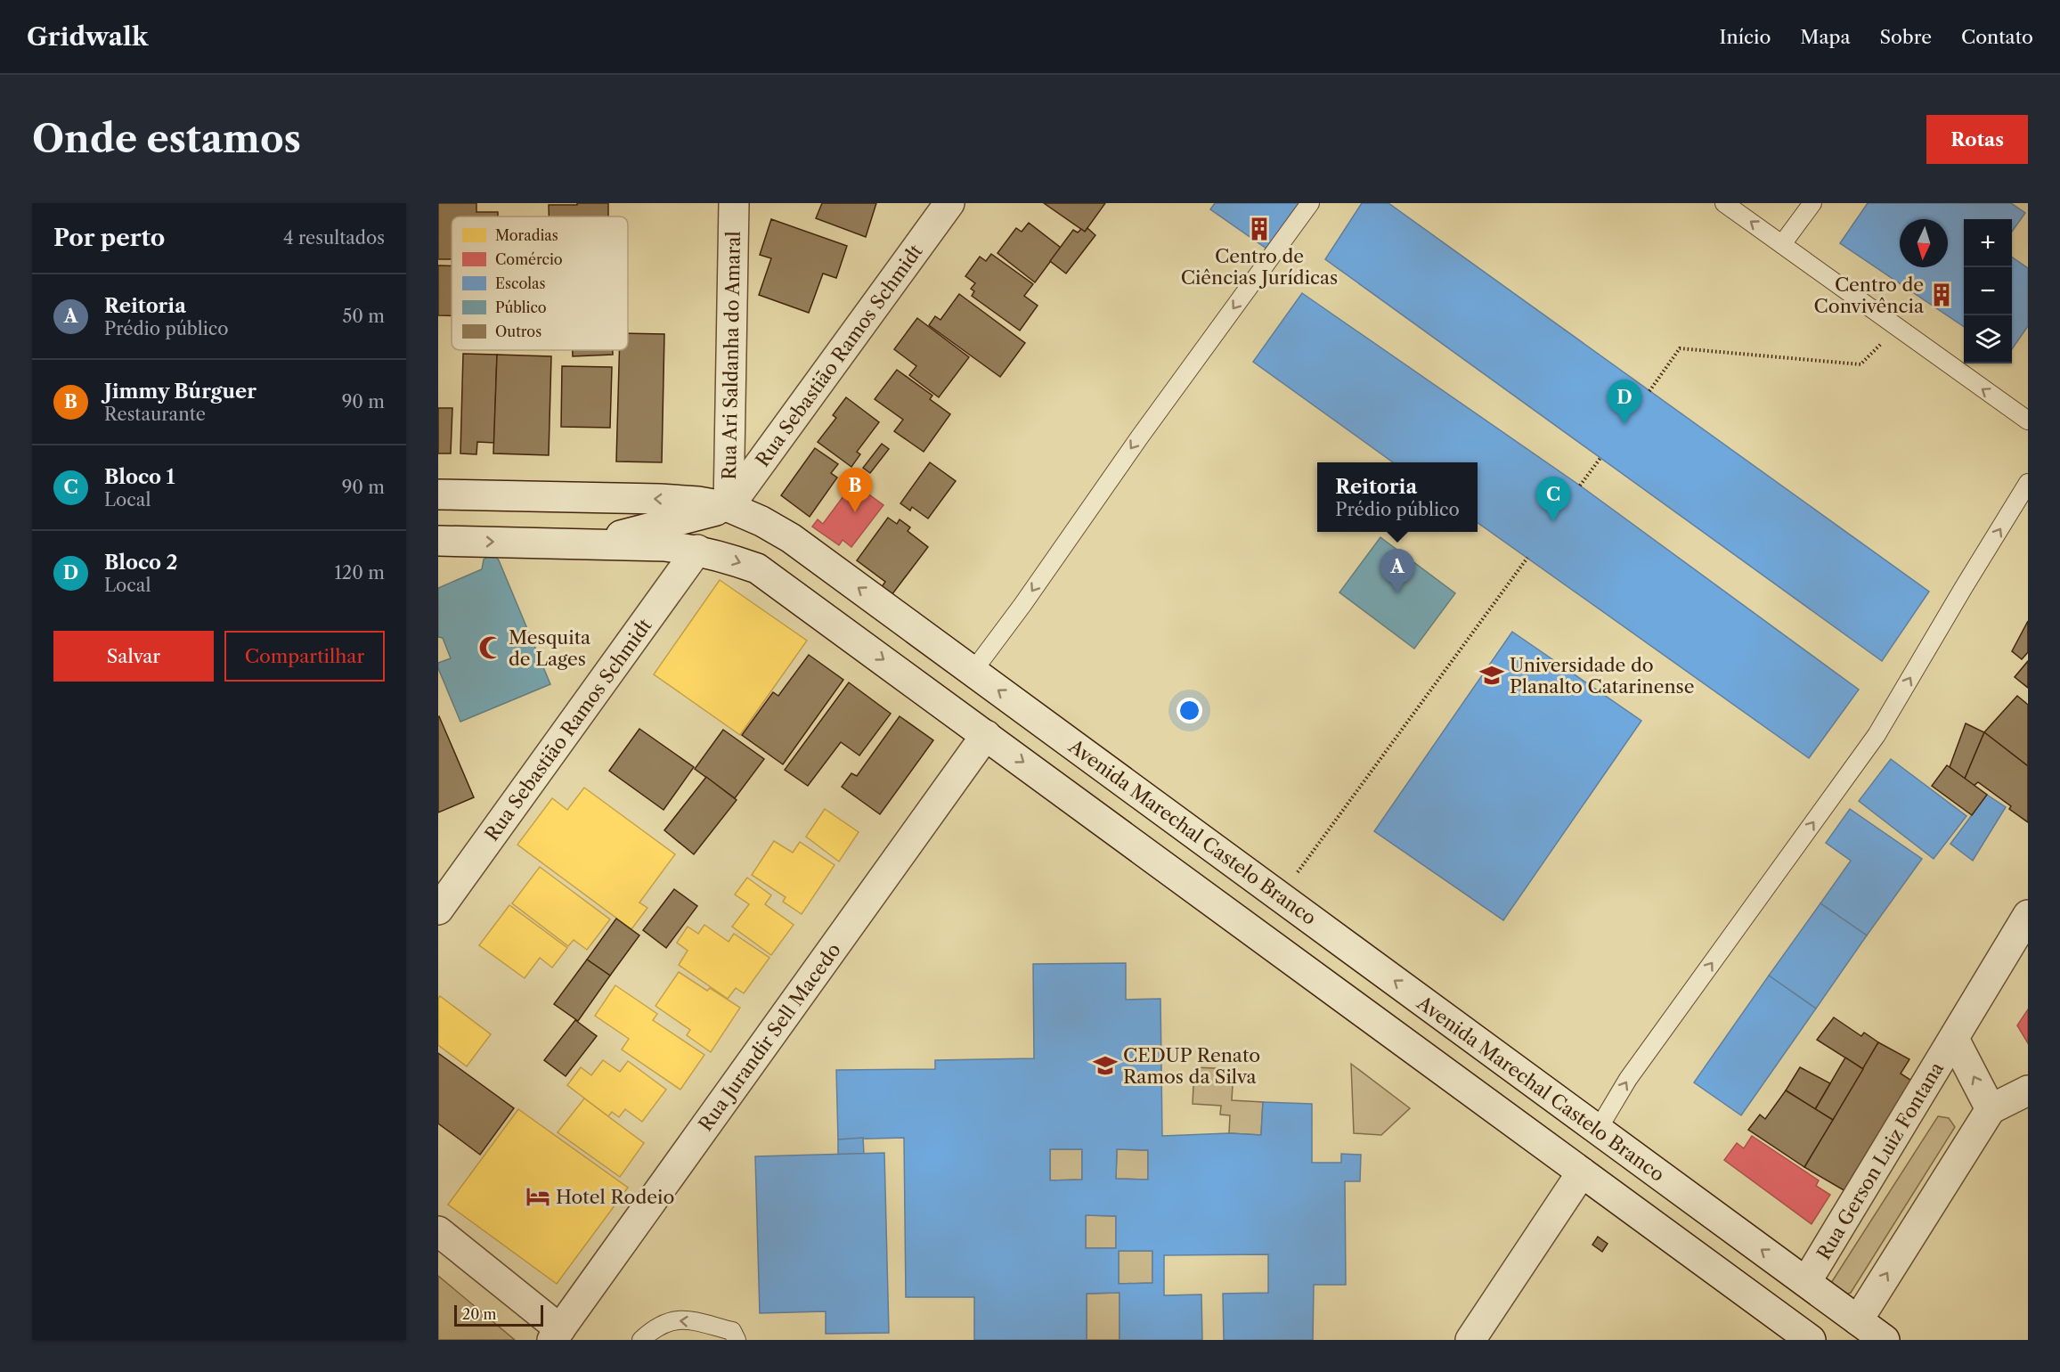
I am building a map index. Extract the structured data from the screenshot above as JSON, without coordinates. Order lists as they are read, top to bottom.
{
  "streets": {
    "main road": [
      "Rua Ari Saldanha do Amaral",
      "Rua Sebastião Ramos Schmidt",
      "Avenida Marechal Castelo Branco",
      "Rua Jurandir Sell Macedo",
      "Rua Gerson Luiz Fontana"
    ]
  },
  "crossings": [
    ["Rua Ari Saldanha do Amaral", "Rua Sebastião Ramos Schmidt"],
    ["Rua Ari Saldanha do Amaral", "Avenida Marechal Castelo Branco"],
    ["Rua Sebastião Ramos Schmidt", "Avenida Marechal Castelo Branco"],
    ["Avenida Marechal Castelo Branco", "Rua Gerson Luiz Fontana"]
  ],
  "places": {
    "building": ["Centro de Ciências Jurídicas", "Centro de Convivência"],
    "mosque": ["Mesquita de Lages"],
    "school or university": ["Universidade do Planalto Catarinense", "CEDUP Renato Ramos da Silva"],
    "hotel": ["Hotel Rodeio"]
  },
  "legend": [
    "Moradias",
    "Comércio",
    "Escolas",
    "Público",
    "Outros"
  ],
  "scale_bar": "20 m",
  "north": "bottom",
  "page": {
    "header": "Gridwalk",
    "nav": [
      "Início",
      "Mapa",
      "Sobre",
      "Contato"
    ],
    "buttons": [
      "Rotas",
      ["Salvar", "Compartilhar"]
    ],
    "title": "Onde estamos",
    "heading": ["Por perto", "4 resultados"],
    "map_buttons": ["+", "−"],
    "list": [
      {
        "mark": "A",
        "name": "Reitoria",
        "note": "Prédio público",
        "value": "50 m"
      },
      {
        "mark": "B",
        "name": "Jimmy Búrguer",
        "note": "Restaurante",
        "value": "90 m"
      },
      {
        "mark": "C",
        "name": "Bloco 1",
        "note": "Local",
        "value": "90 m"
      },
      {
        "mark": "D",
        "name": "Bloco 2",
        "note": "Local",
        "value": "120 m"
      }
    ],
    "pins": [
      "D",
      "B",
      "C",
      "A"
    ],
    "popup": ["Reitoria", "Prédio público"],
    "scale": "20 m"
  }
}
